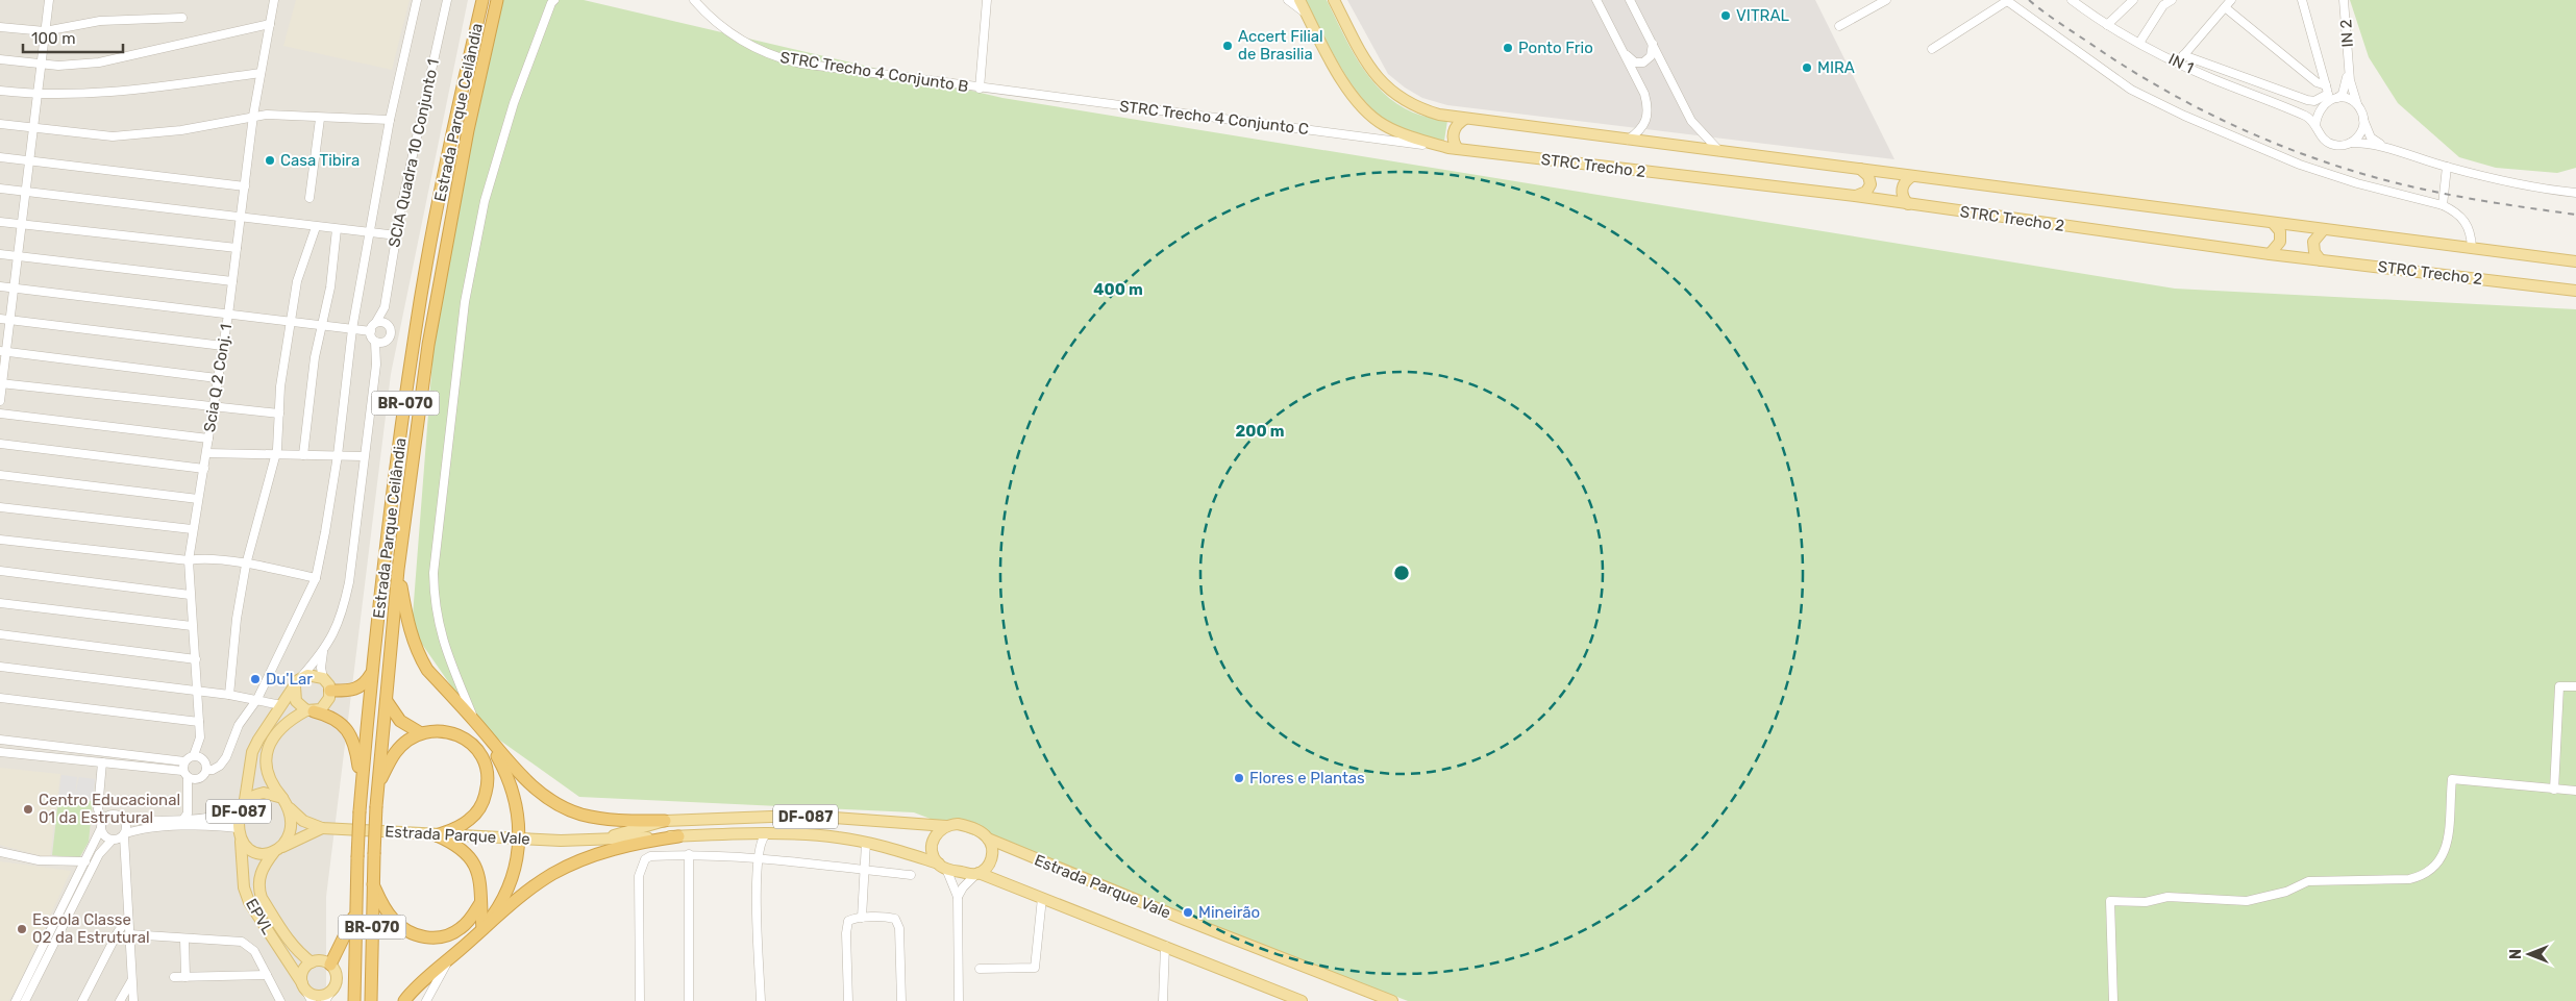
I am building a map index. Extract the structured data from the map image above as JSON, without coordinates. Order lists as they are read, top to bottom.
{
  "streets": {
    "highway": ["Estrada Parque Ceilândia", "BR-070"],
    "main road": [
      "STRC Trecho 2",
      "DF-087",
      "Estrada Parque Vale",
      "EPVL"
    ],
    "street": [
      "IN 2",
      "IN 1",
      "STRC Trecho 4 Conjunto B",
      "STRC Trecho 4 Conjunto C",
      "SCIA Quadra 10 Conjunto 1",
      "Scia Q 2 Conj. 1"
    ]
  },
  "crossings": [
    ["IN 2", "IN 1"],
    ["STRC Trecho 4 Conjunto B", "STRC Trecho 4 Conjunto C"],
    ["STRC Trecho 4 Conjunto C", "STRC Trecho 2"],
    ["DF-087", "Estrada Parque Vale"],
    ["DF-087", "EPVL"],
    ["Estrada Parque Vale", "EPVL"]
  ],
  "places": [
    "VITRAL",
    "Accert Filial de Brasilia",
    "Ponto Frio",
    "MIRA",
    "Casa Tibira",
    "Du'Lar",
    "Flores e Plantas",
    "Centro Educacional 01 da Estrutural",
    "Mineirão",
    "Escola Classe 02 da Estrutural"
  ],
  "scale_bar": "100 m",
  "north": "left",
  "rings": ["400 m", "200 m"]
}
